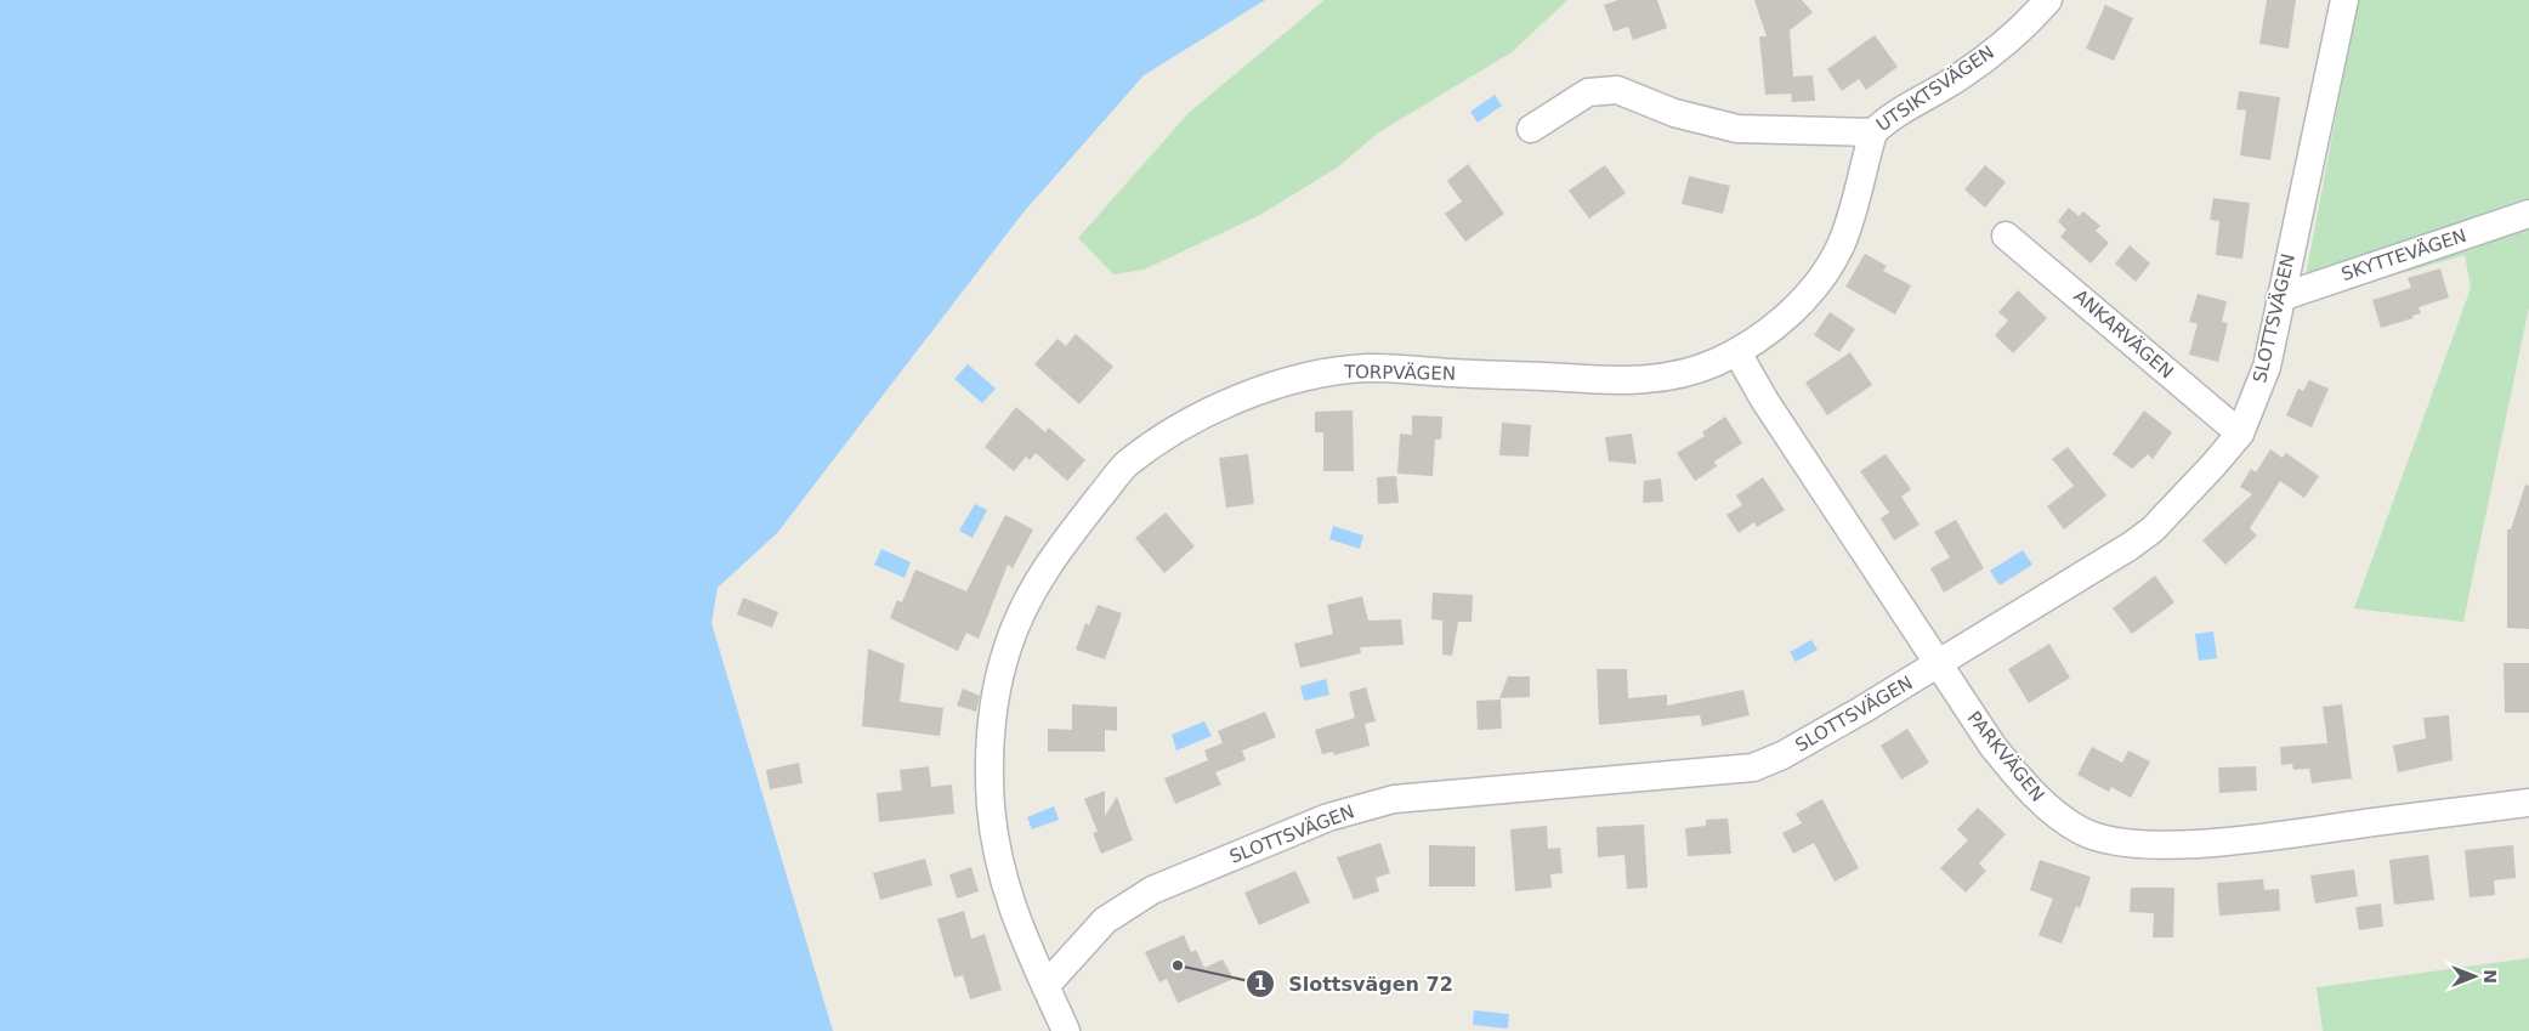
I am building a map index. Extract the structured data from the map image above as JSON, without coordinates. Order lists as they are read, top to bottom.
{
  "streets": {
    "street": [
      "UTSIKTSVÄGEN",
      "SKYTTEVÄGEN",
      "SLOTTSVÄGEN",
      "ANKARVÄGEN",
      "TORPVÄGEN",
      "PARKVÄGEN"
    ]
  },
  "crossings": [
    ["UTSIKTSVÄGEN", "TORPVÄGEN"],
    ["SKYTTEVÄGEN", "SLOTTSVÄGEN"],
    ["SLOTTSVÄGEN", "ANKARVÄGEN"],
    ["SLOTTSVÄGEN", "TORPVÄGEN"],
    ["SLOTTSVÄGEN", "PARKVÄGEN"],
    ["TORPVÄGEN", "PARKVÄGEN"]
  ],
  "places": ["Slottsvägen 72"],
  "north": "right"
}
